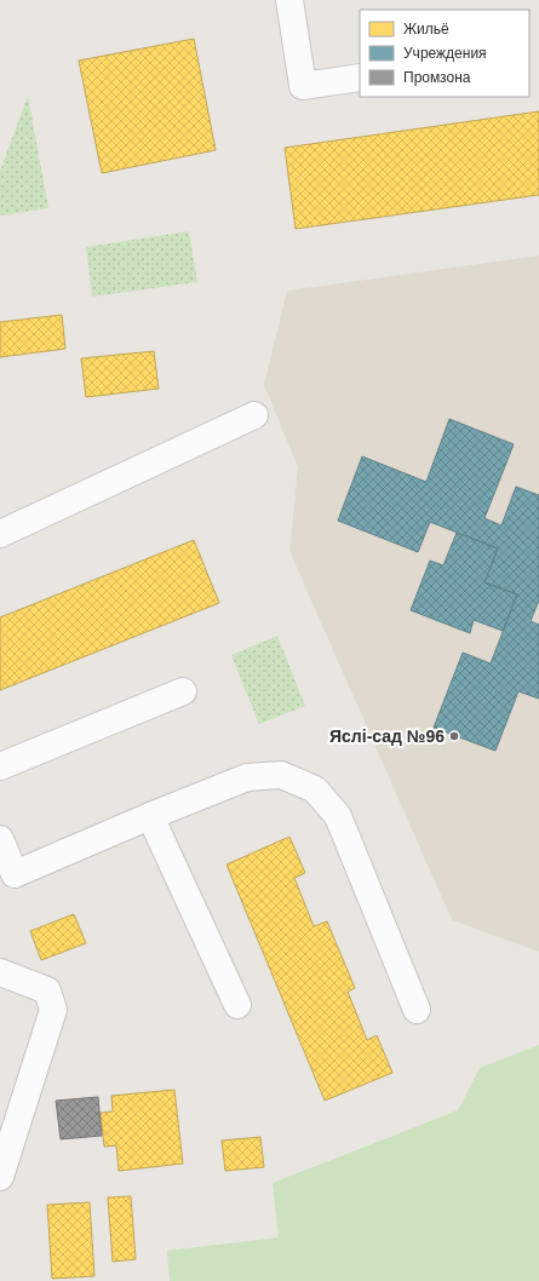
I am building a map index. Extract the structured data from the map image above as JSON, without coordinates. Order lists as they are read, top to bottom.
{
  "places": ["Яслі-сад №96"],
  "legend": ["Жильё", "Учреждения", "Промзона"]
}
